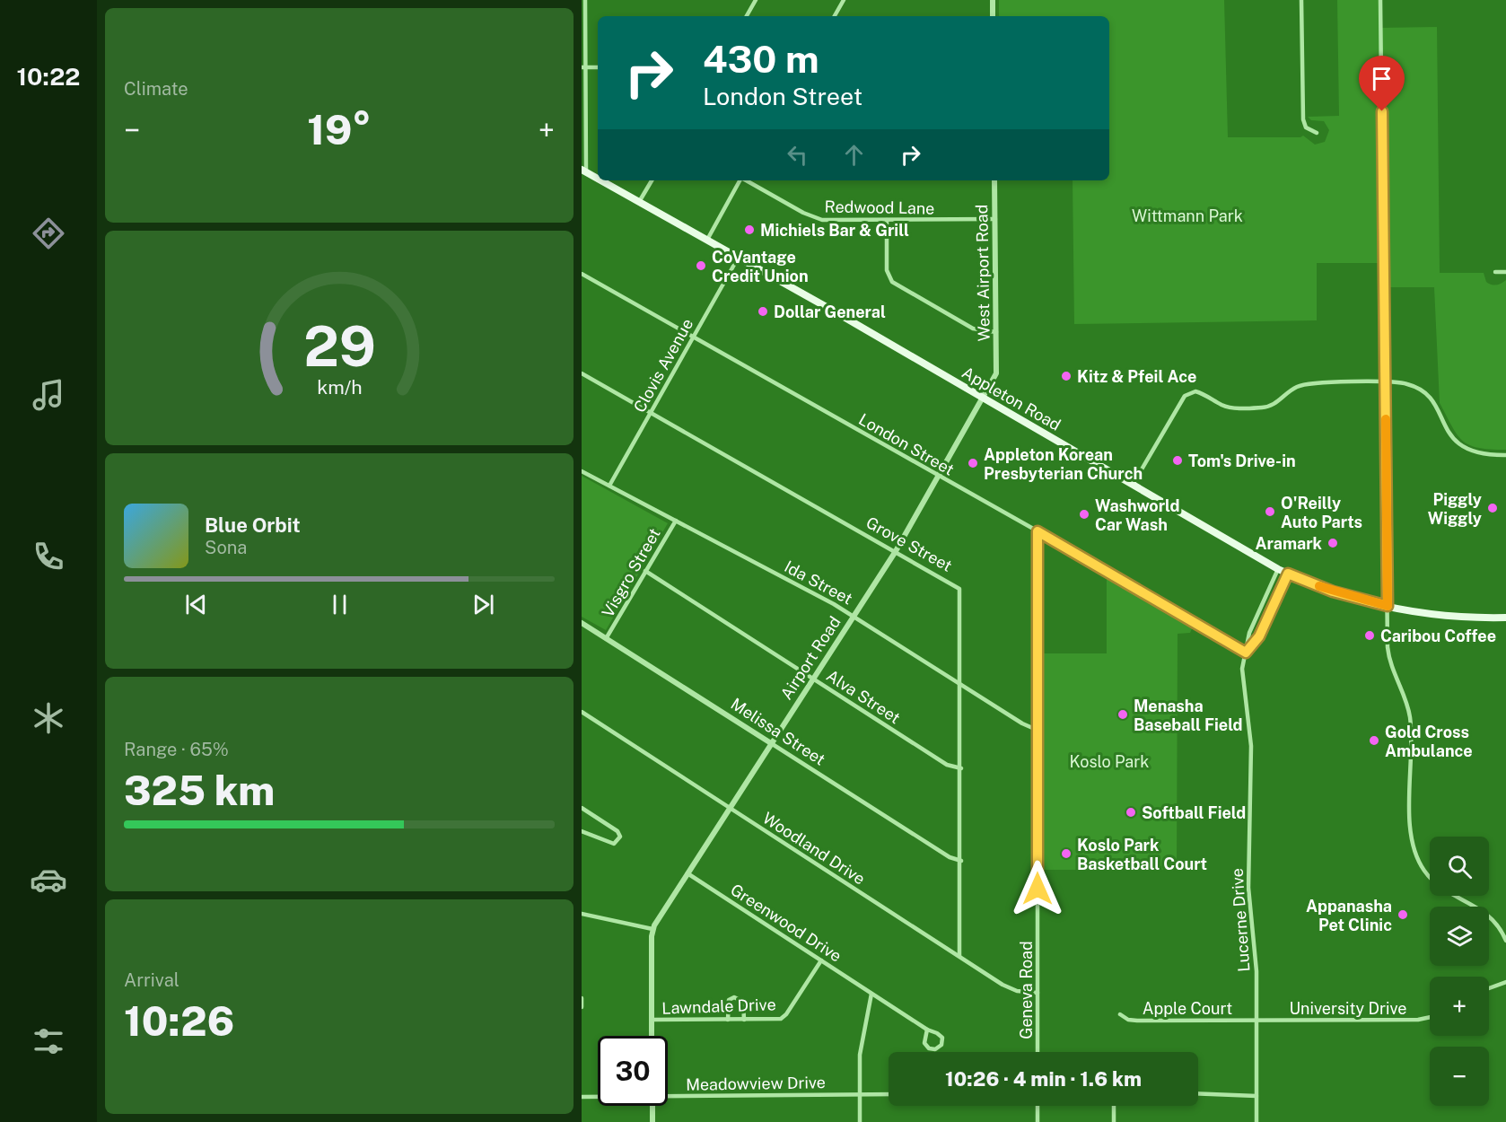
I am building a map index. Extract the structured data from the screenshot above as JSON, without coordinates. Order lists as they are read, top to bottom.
{
  "streets": {
    "main road": ["Appleton Road"],
    "street": [
      "Redwood Lane",
      "West Airport Road",
      "Clovis Avenue",
      "London Street",
      "Grove Street",
      "Visgro Street",
      "Ida Street",
      "Airport Road",
      "Alva Street",
      "Melissa Street",
      "Woodland Drive",
      "Lucerne Drive",
      "Greenwood Drive",
      "Geneva Road",
      "Lawndale Drive",
      "Apple Court",
      "University Drive",
      "Meadowview Drive"
    ]
  },
  "crossings": [
    ["Redwood Lane", "West Airport Road"],
    ["West Airport Road", "Appleton Road"],
    ["West Airport Road", "Airport Road"],
    ["Clovis Avenue", "Appleton Road"],
    ["Clovis Avenue", "London Street"],
    ["Clovis Avenue", "Grove Street"],
    ["Clovis Avenue", "Ida Street"],
    ["Appleton Road", "Airport Road"],
    ["Appleton Road", "Lucerne Drive"],
    ["London Street", "Airport Road"],
    ["London Street", "Lucerne Drive"],
    ["London Street", "Geneva Road"],
    ["Grove Street", "Ida Street"],
    ["Grove Street", "Airport Road"],
    ["Grove Street", "Alva Street"],
    ["Grove Street", "Melissa Street"],
    ["Grove Street", "Woodland Drive"],
    ["Visgro Street", "Ida Street"],
    ["Visgro Street", "Alva Street"],
    ["Visgro Street", "Melissa Street"],
    ["Ida Street", "Airport Road"],
    ["Ida Street", "Geneva Road"],
    ["Airport Road", "Alva Street"],
    ["Airport Road", "Melissa Street"],
    ["Airport Road", "Woodland Drive"],
    ["Airport Road", "Greenwood Drive"],
    ["Woodland Drive", "Geneva Road"],
    ["Lucerne Drive", "Apple Court"],
    ["Lucerne Drive", "University Drive"],
    ["Greenwood Drive", "Lawndale Drive"],
    ["Apple Court", "University Drive"]
  ],
  "parks": ["Wittmann Park", "Koslo Park"],
  "places": [
    "Michiels Bar & Grill",
    "CoVantage Credit Union",
    "Dollar General",
    "Kitz & Pfeil Ace",
    "Tom's Drive-in",
    "Appleton Korean Presbyterian Church",
    "Piggly Wiggly",
    "O'Reilly Auto Parts",
    "Washworld Car Wash",
    "Aramark",
    "Caribou Coffee",
    "Menasha Baseball Field",
    "Gold Cross Ambulance",
    "Softball Field",
    "Koslo Park Basketball Court",
    "Appanasha Pet Clinic"
  ],
  "page": {
    "tabs": "10:22",
    "tile": [
      "Climate",
      ["Range · 65%", "325 km"],
      ["Arrival", "10:26"]
    ],
    "turn": ["430 m", "London Street"],
    "heat": ["−", "19°", "+"],
    "song": ["Blue Orbit", "Sona"],
    "map_buttons": ["+", "−"],
    "limit": "30",
    "trip": "10:26 · 4 min · 1.6 km",
    "gauge": ["29", "km/h"]
  }
}
